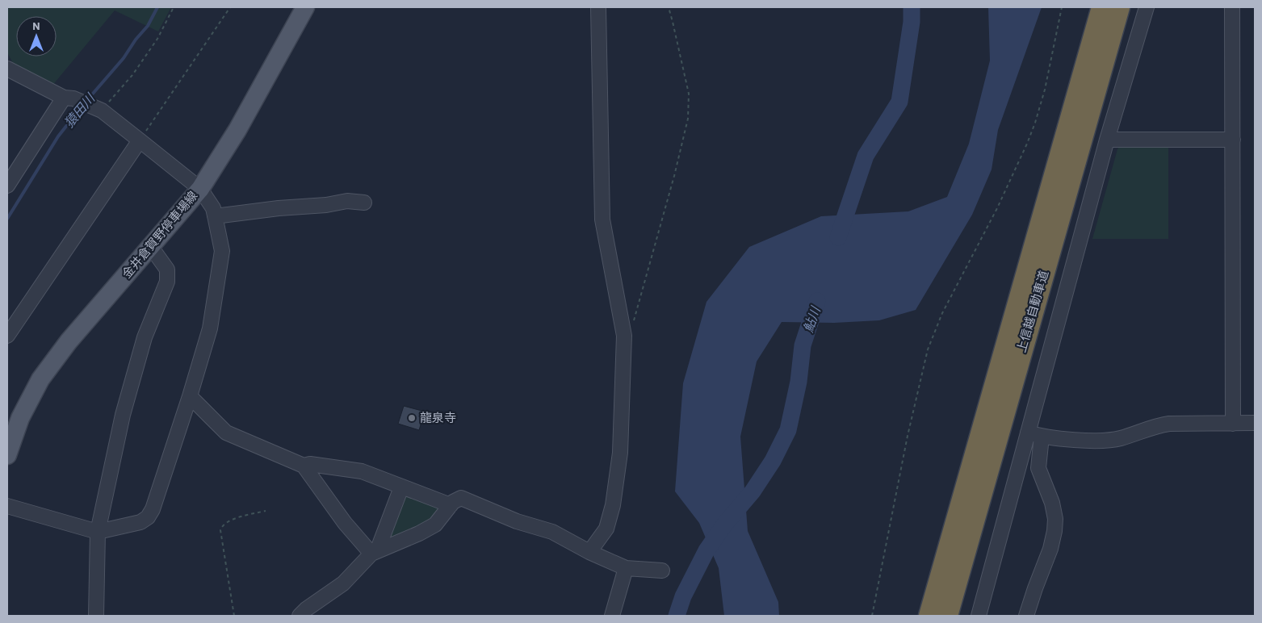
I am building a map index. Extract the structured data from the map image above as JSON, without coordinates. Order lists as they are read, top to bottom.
{
  "streets": {
    "highway": ["上信越自動車道"],
    "main road": ["金井倉賀野停車場線"]
  },
  "water": ["猿田川", "鮎川"],
  "places": ["龍泉寺"],
  "north": "top"
}
